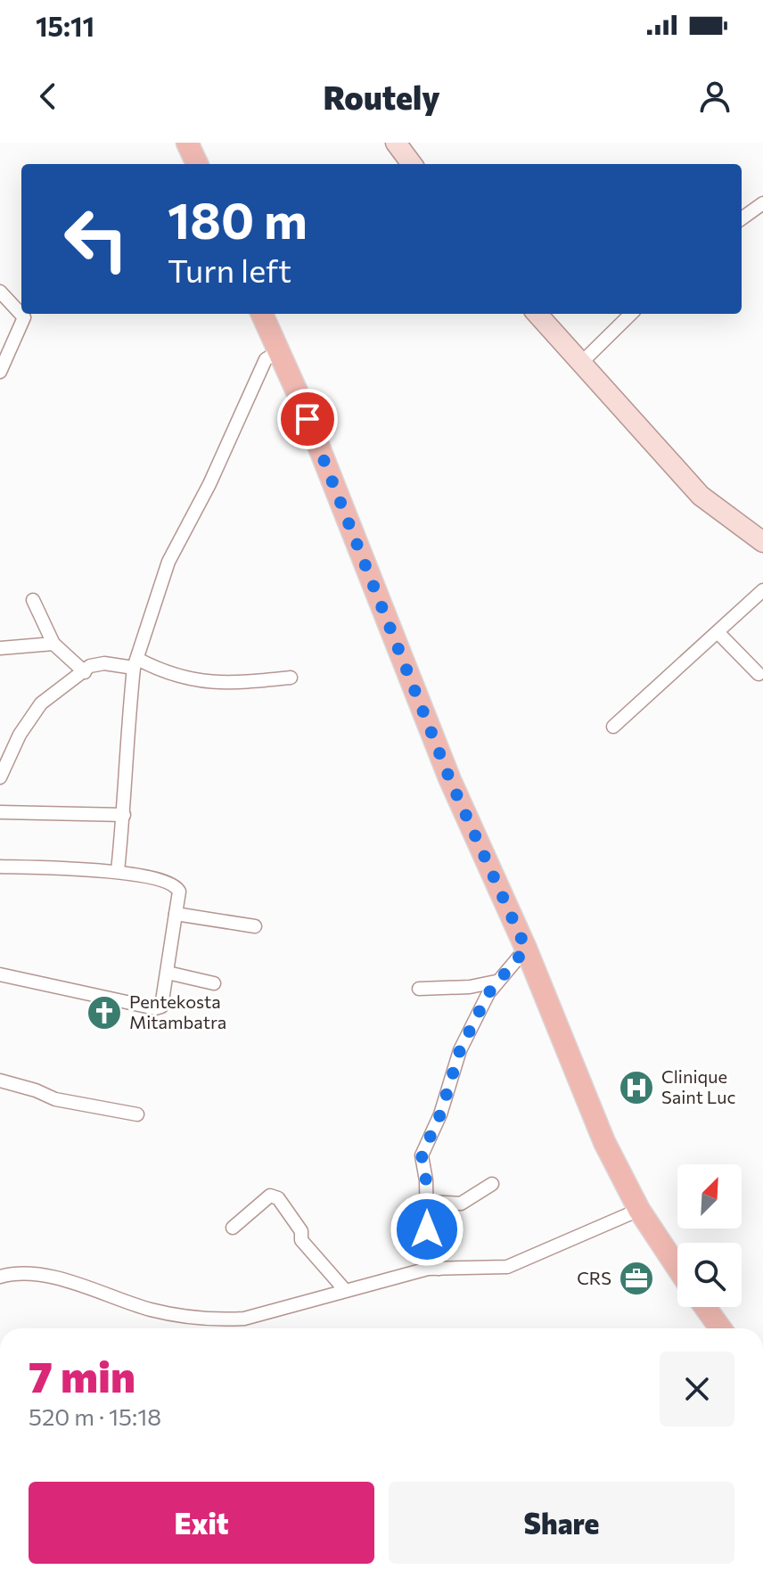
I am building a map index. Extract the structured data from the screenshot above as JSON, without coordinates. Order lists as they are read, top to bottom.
{
  "places": {
    "church": ["Pentekosta Mitambatra"],
    "hospital": ["Clinique Saint Luc"],
    "office": ["CRS"]
  },
  "north": "top right",
  "page": {
    "status": "15:11",
    "header": "Routely",
    "turn": ["180 m", "Turn left"],
    "heading": ["7 min", "520 m · 15:18"],
    "buttons": ["Exit", "Share"]
  }
}
